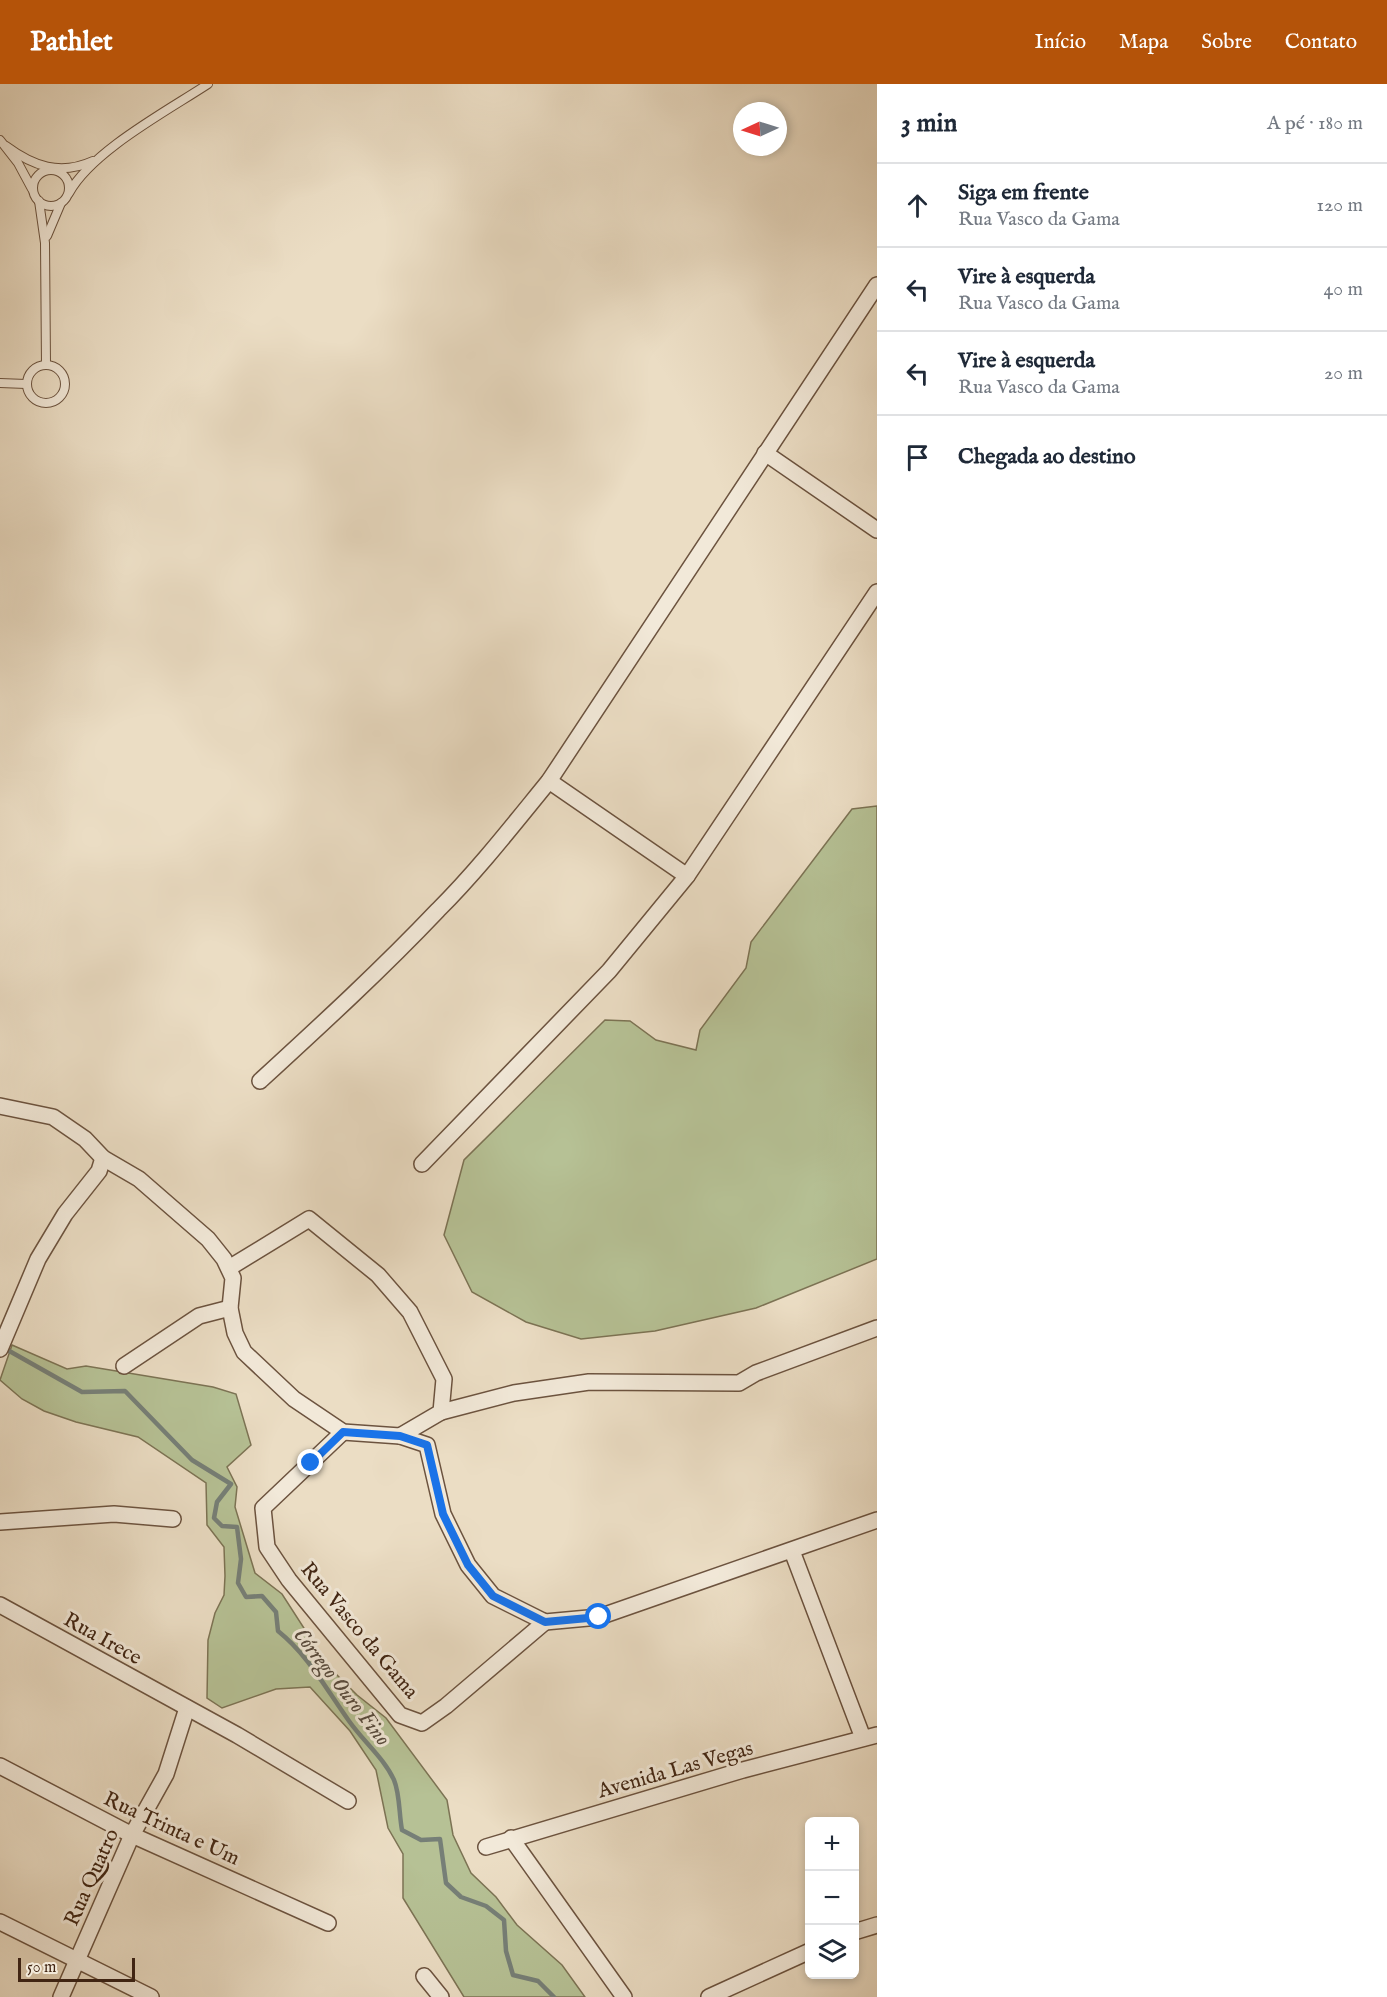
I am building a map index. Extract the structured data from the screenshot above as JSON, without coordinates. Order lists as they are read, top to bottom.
{
  "streets": {
    "street": [
      "Rua Vasco da Gama",
      "Rua Irece",
      "Avenida Las Vegas",
      "Rua Trinta e Um",
      "Rua Quatro"
    ]
  },
  "crossings": [
    ["Rua Irece", "Rua Quatro"],
    ["Rua Trinta e Um", "Rua Quatro"]
  ],
  "water": ["Córrego Ouro Fino"],
  "scale_bar": "50 m",
  "north": "left",
  "page": {
    "header": "Pathlet",
    "nav": [
      "Início",
      "Mapa",
      "Sobre",
      "Contato"
    ],
    "heading": ["3 min", "A pé · 180 m"],
    "list": [
      ["Siga em frente", "Rua Vasco da Gama", "120 m"],
      ["Vire à esquerda", "Rua Vasco da Gama", "40 m"],
      ["Vire à esquerda", "Rua Vasco da Gama", "20 m"],
      "Chegada ao destino"
    ],
    "map_buttons": ["+", "−"],
    "scale": "50 m"
  }
}
